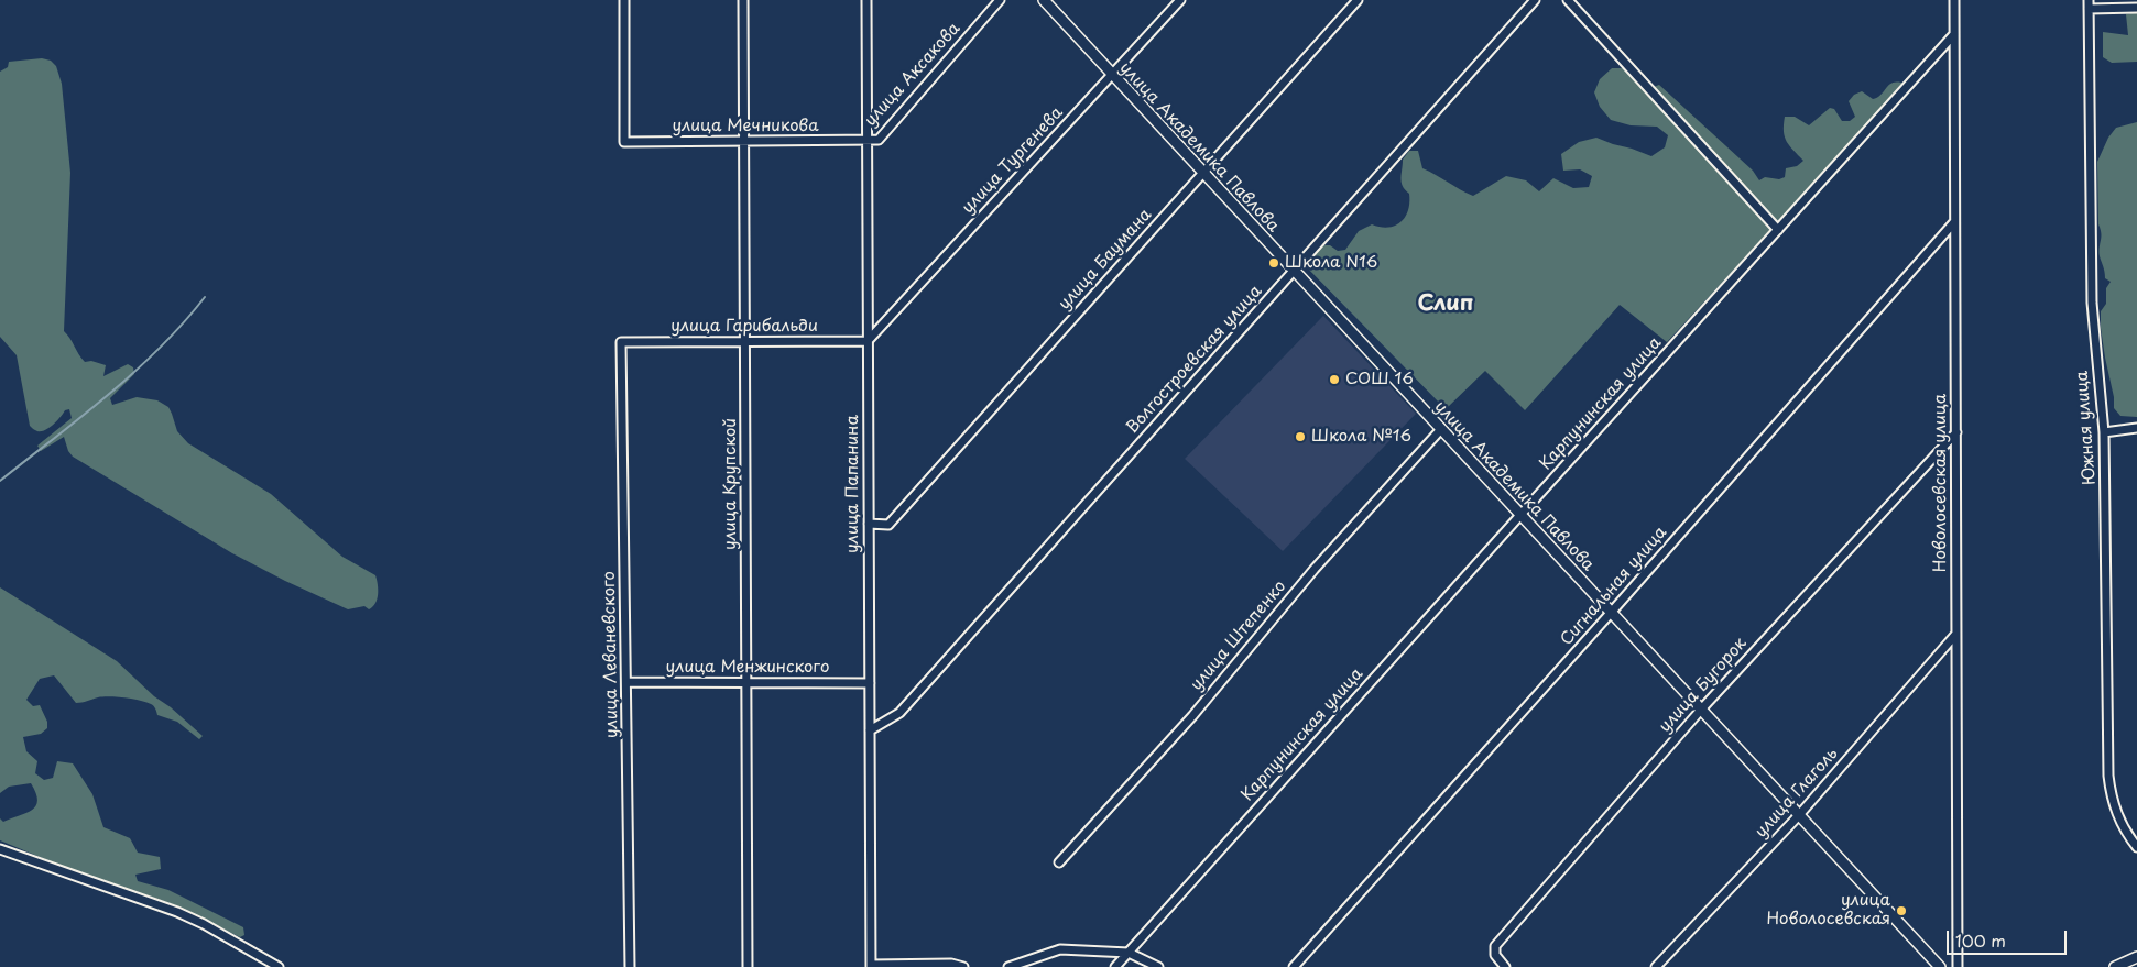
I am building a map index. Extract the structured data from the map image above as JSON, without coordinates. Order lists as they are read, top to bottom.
{
  "streets": {
    "street": [
      "улица Аксакова",
      "улица Мечникова",
      "улица Академика Павлова",
      "улица Тургенева",
      "улица Баумана",
      "улица Гарибальди",
      "Волгостроевская улица",
      "Карпунинская улица",
      "Южная улица",
      "Новолосевская улица",
      "улица Крупской",
      "улица Папанина",
      "Сигнальная улица",
      "улица Штепенко",
      "улица Леваневского",
      "улица Менжинского",
      "улица Бугорок",
      "улица Глаголь"
    ]
  },
  "crossings": [
    ["улица Аксакова", "улица Мечникова"],
    ["улица Аксакова", "улица Папанина"],
    ["улица Мечникова", "улица Крупской"],
    ["улица Мечникова", "улица Папанина"],
    ["улица Академика Павлова", "улица Тургенева"],
    ["улица Академика Павлова", "улица Баумана"],
    ["улица Академика Павлова", "Волгостроевская улица"],
    ["улица Академика Павлова", "Карпунинская улица"],
    ["улица Академика Павлова", "Сигнальная улица"],
    ["улица Академика Павлова", "улица Штепенко"],
    ["улица Академика Павлова", "улица Бугорок"],
    ["улица Академика Павлова", "улица Глаголь"],
    ["улица Тургенева", "улица Гарибальди"],
    ["улица Тургенева", "улица Папанина"],
    ["улица Баумана", "улица Папанина"],
    ["улица Гарибальди", "улица Крупской"],
    ["улица Гарибальди", "улица Папанина"],
    ["улица Гарибальди", "улица Леваневского"],
    ["Волгостроевская улица", "улица Папанина"],
    ["Карпунинская улица", "Новолосевская улица"],
    ["Новолосевская улица", "Сигнальная улица"],
    ["Новолосевская улица", "улица Бугорок"],
    ["Новолосевская улица", "улица Глаголь"],
    ["улица Крупской", "улица Менжинского"],
    ["улица Папанина", "улица Менжинского"],
    ["улица Леваневского", "улица Менжинского"]
  ],
  "districts": ["Слип"],
  "places": [
    "Школа N16",
    "СОШ 16",
    "Школа №16",
    "улица Новолосевская"
  ],
  "scale_bar": "100 m"
}
